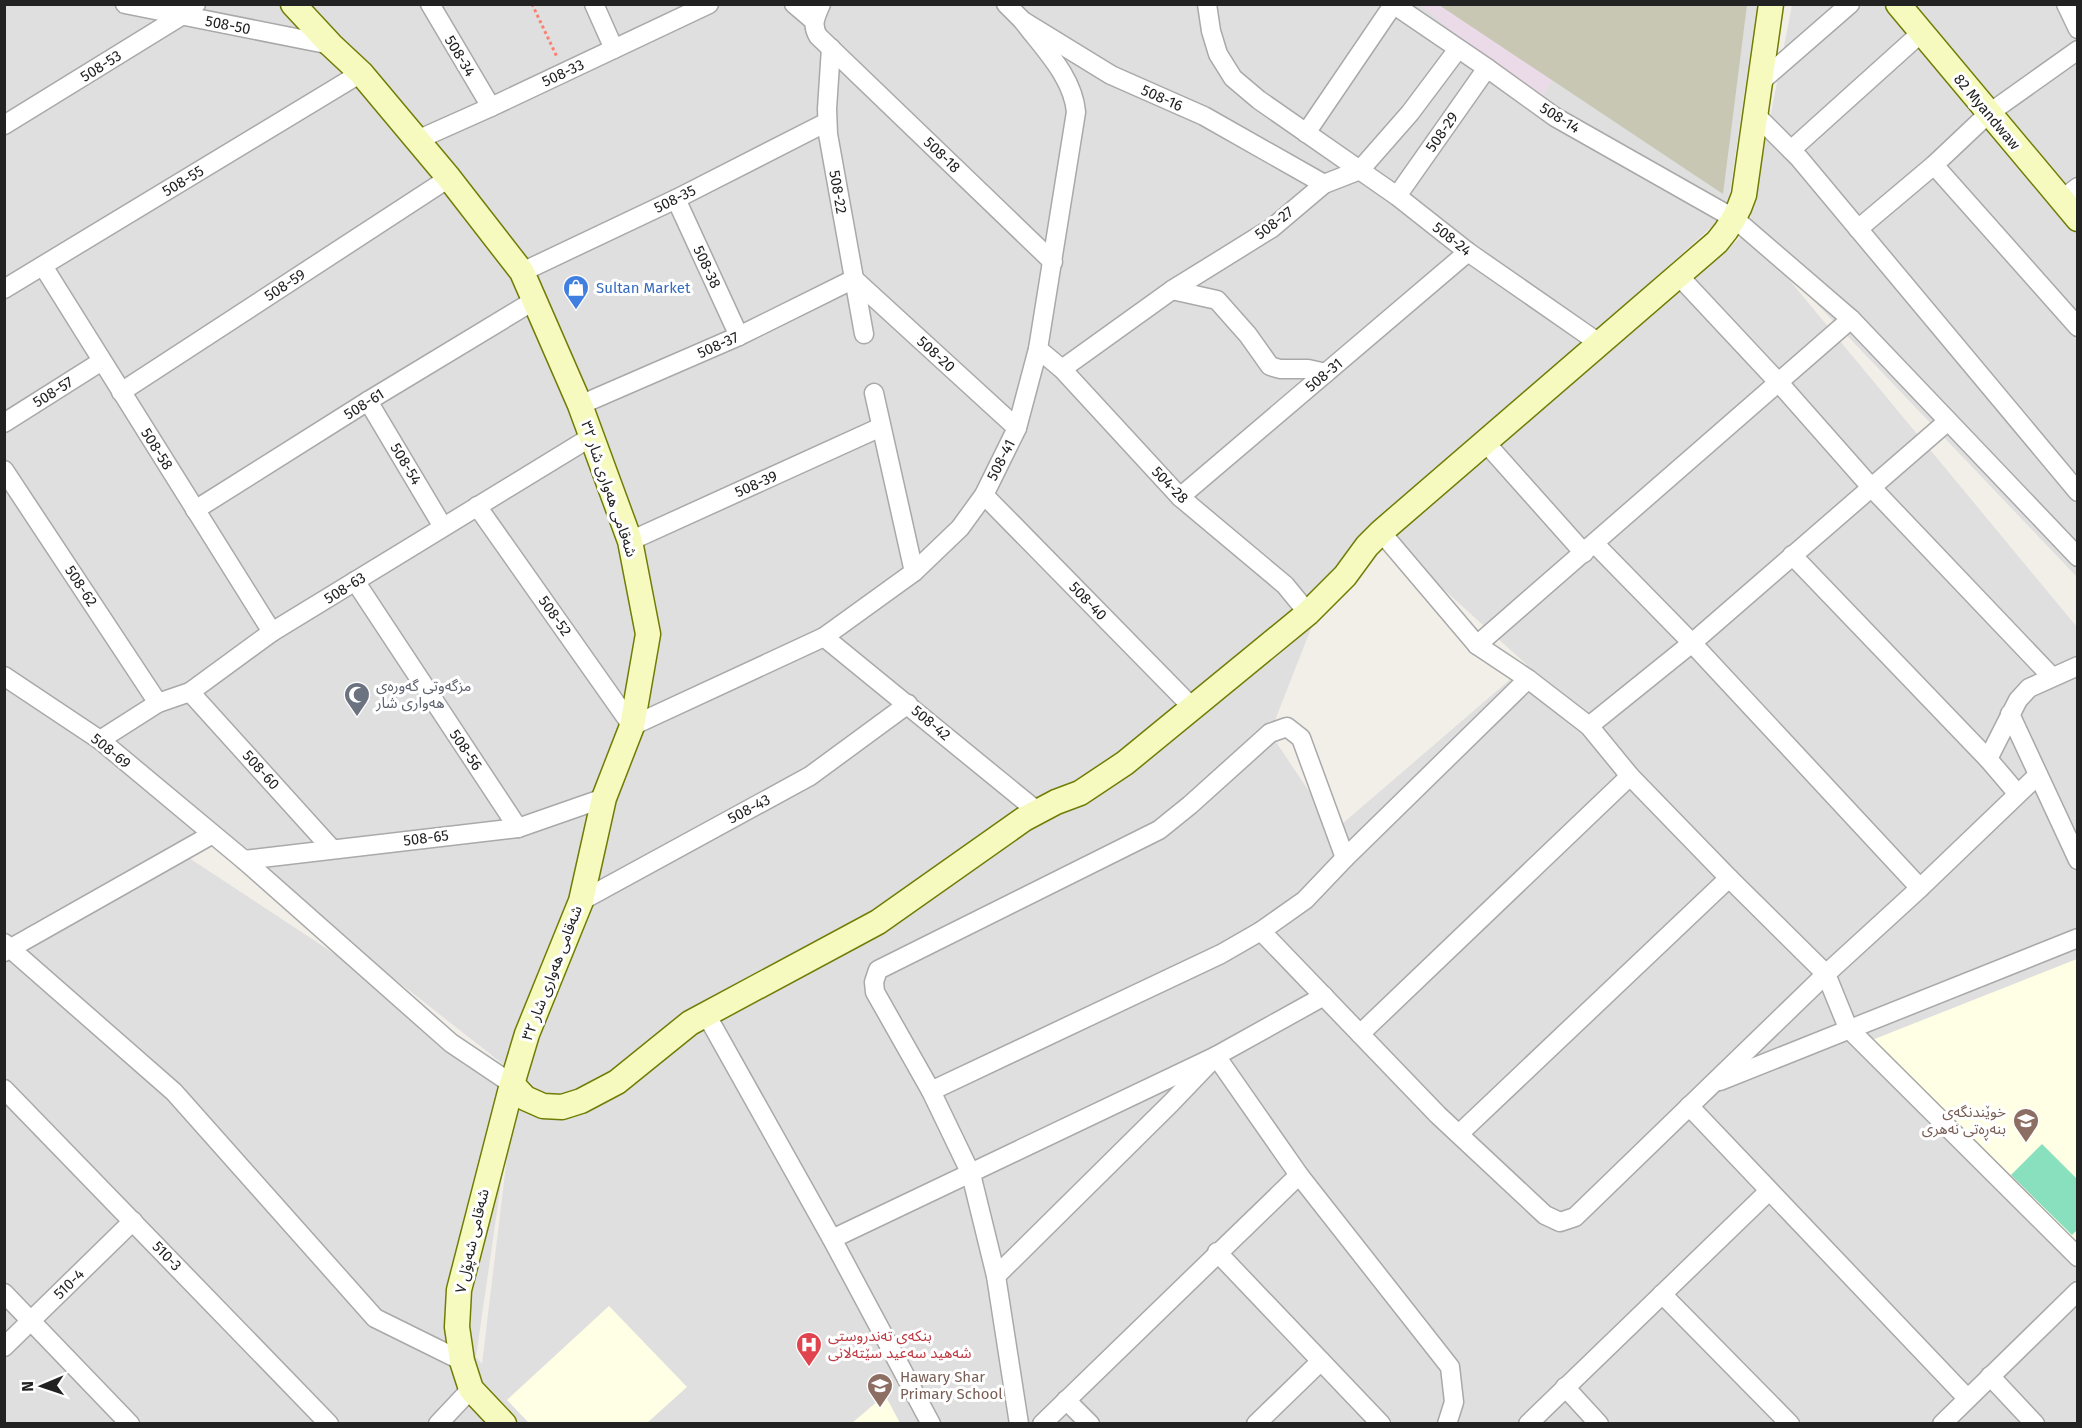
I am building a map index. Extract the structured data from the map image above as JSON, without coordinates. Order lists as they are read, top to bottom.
{
  "streets": {
    "street": [
      "508-50",
      "508-34",
      "508-53",
      "508-33",
      "508-16",
      "82 Myandwaw",
      "508-14",
      "508-29",
      "508-18",
      "508-55",
      "508-22",
      "508-35",
      "508-27",
      "508-24",
      "508-38",
      "508-59",
      "508-37",
      "508-20",
      "508-31",
      "508-57",
      "508-61",
      "508-58",
      "508-41",
      "508-54",
      "508-39",
      "504-28",
      "شەقامی هەواری شار ٣٢",
      "508-62",
      "508-63",
      "508-40",
      "508-52",
      "508-42",
      "508-56",
      "508-69",
      "508-60",
      "508-43",
      "508-65",
      "شەقامی شەپۆل ٧",
      "510-3",
      "510-4"
    ]
  },
  "crossings": [
    ["508-50", "508-53"],
    ["508-50", "شەقامی هەواری شار ٣٢"],
    ["508-34", "508-33"],
    ["508-33", "شەقامی هەواری شار ٣٢"],
    ["508-16", "508-27"],
    ["508-16", "508-41"],
    ["508-14", "508-29"],
    ["508-14", "508-27"],
    ["508-29", "508-24"],
    ["508-18", "508-22"],
    ["508-18", "508-41"],
    ["508-55", "508-58"],
    ["508-55", "شەقامی هەواری شار ٣٢"],
    ["508-22", "508-35"],
    ["508-22", "508-37"],
    ["508-22", "508-20"],
    ["508-35", "508-38"],
    ["508-35", "شەقامی هەواری شار ٣٢"],
    ["508-27", "508-24"],
    ["508-27", "504-28"],
    ["508-24", "508-31"],
    ["508-38", "508-37"],
    ["508-59", "508-58"],
    ["508-59", "شەقامی هەواری شار ٣٢"],
    ["508-37", "508-20"],
    ["508-37", "شەقامی هەواری شار ٣٢"],
    ["508-20", "508-41"],
    ["508-31", "504-28"],
    ["508-57", "508-58"],
    ["508-61", "508-58"],
    ["508-61", "508-54"],
    ["508-61", "شەقامی هەواری شار ٣٢"],
    ["508-58", "508-63"],
    ["508-41", "504-28"],
    ["508-41", "شەقامی هەواری شار ٣٢"],
    ["508-41", "508-40"],
    ["508-41", "508-52"],
    ["508-41", "508-42"],
    ["508-54", "508-63"],
    ["508-39", "شەقامی هەواری شار ٣٢"],
    ["شەقامی هەواری شار ٣٢", "508-63"],
    ["شەقامی هەواری شار ٣٢", "508-52"],
    ["شەقامی هەواری شار ٣٢", "508-69"],
    ["شەقامی هەواری شار ٣٢", "508-43"],
    ["شەقامی هەواری شار ٣٢", "508-65"],
    ["شەقامی هەواری شار ٣٢", "شەقامی شەپۆل ٧"],
    ["508-62", "508-63"],
    ["508-63", "508-52"],
    ["508-63", "508-56"],
    ["508-63", "508-69"],
    ["508-63", "508-60"],
    ["508-42", "508-43"],
    ["508-56", "508-65"],
    ["508-69", "508-65"],
    ["508-69", "شەقامی شەپۆل ٧"],
    ["508-60", "508-65"],
    ["510-3", "510-4"]
  ],
  "places": {
    "shop": ["Sultan Market"],
    "mosque": ["مزگەوتی گەورەی هەواری شار"],
    "school or university": ["خوێندنگەی بنەڕەتی نەهری", "Hawary Shar Primary School"],
    "hospital": ["بنکەی تەندروستی شەهید سەعید سێتەلانی"]
  },
  "north": "left"
}
